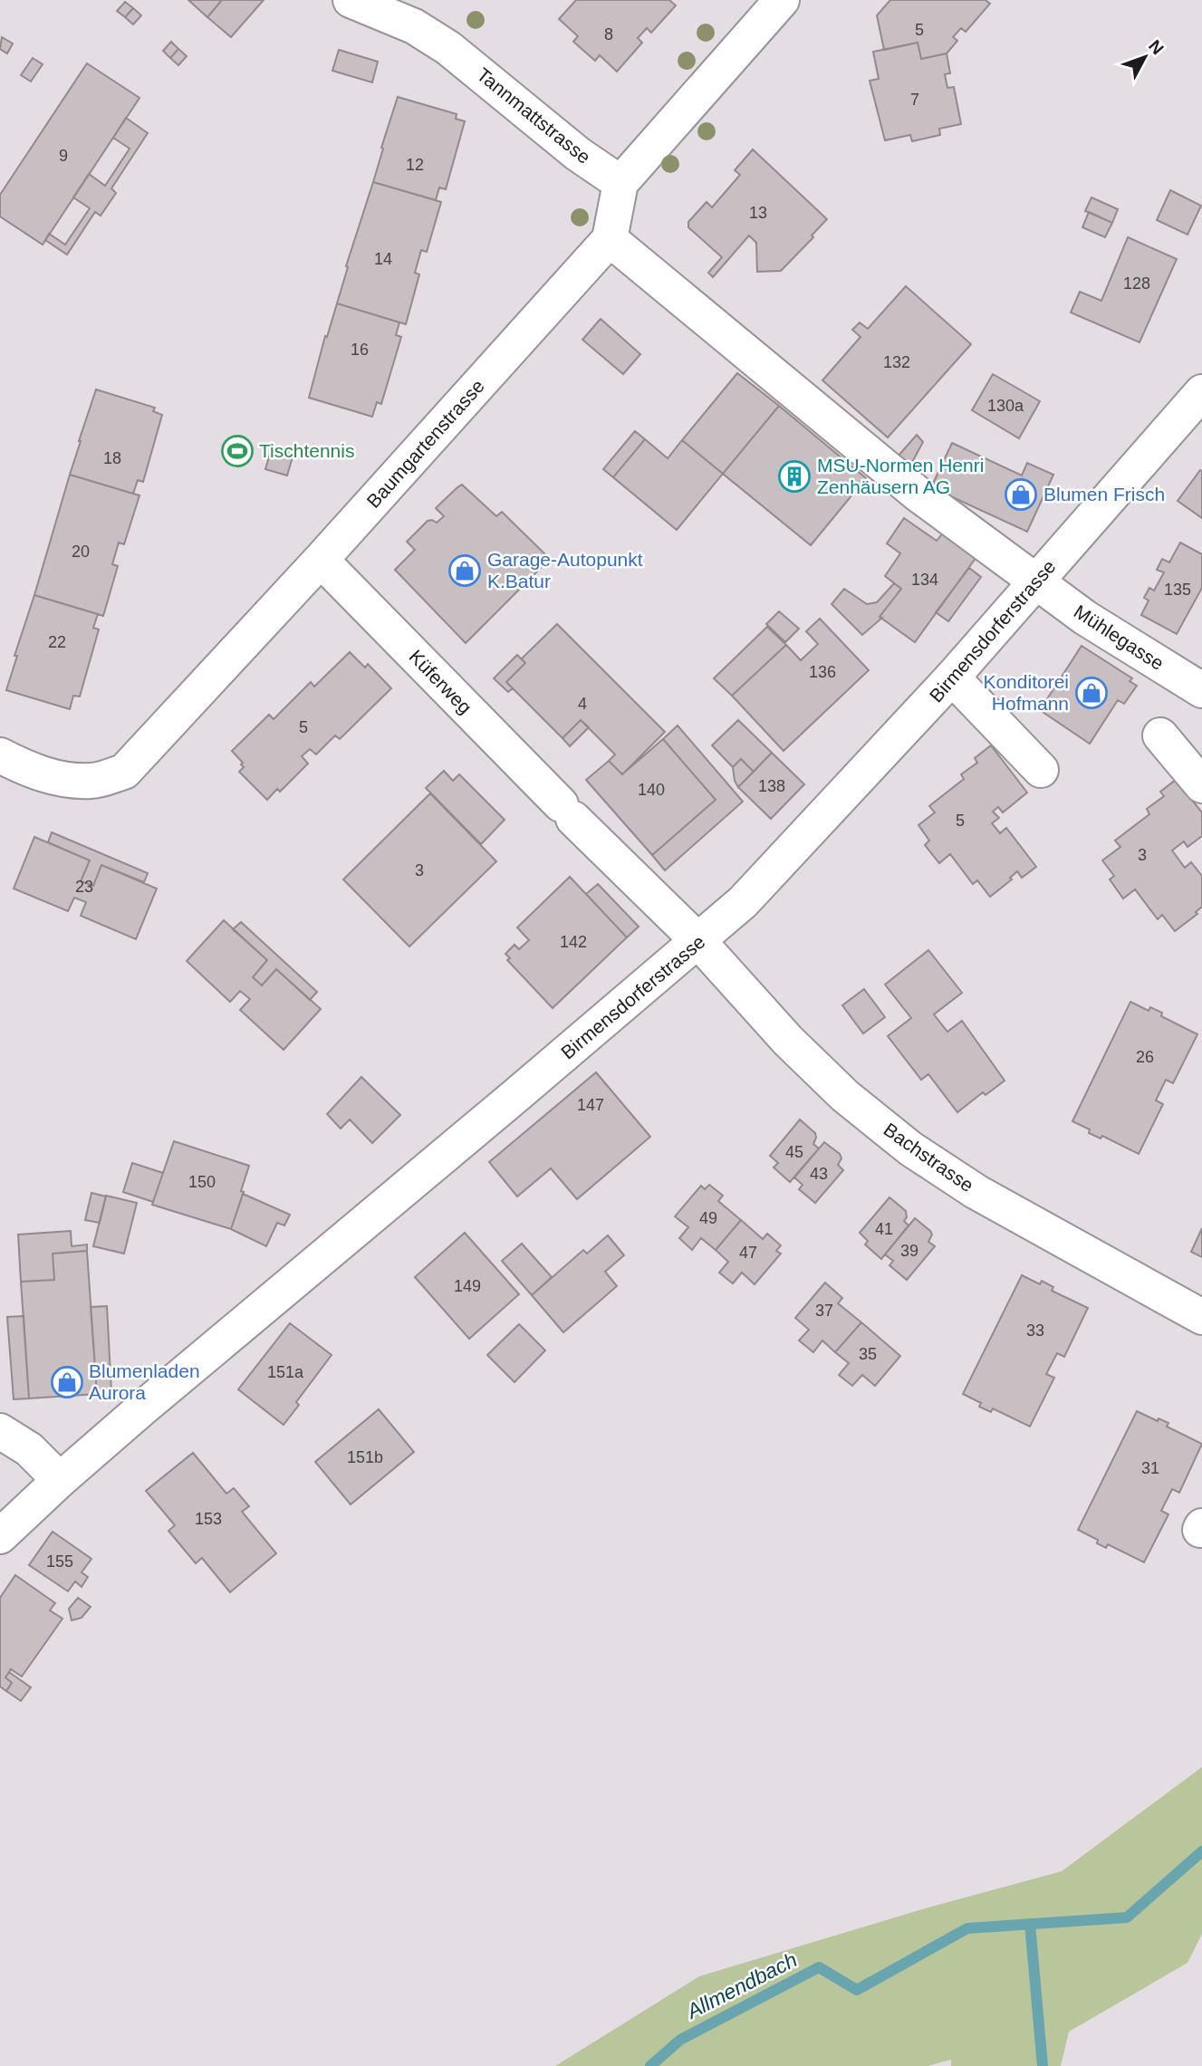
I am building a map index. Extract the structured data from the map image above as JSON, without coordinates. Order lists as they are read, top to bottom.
{
  "streets": {
    "street": [
      "Tannmattstrasse",
      "Baumgartenstrasse",
      "Birmensdorferstrasse",
      "Mühlegasse",
      "Küferweg",
      "Bachstrasse"
    ]
  },
  "crossings": [
    ["Baumgartenstrasse", "Mühlegasse"],
    ["Baumgartenstrasse", "Küferweg"],
    ["Birmensdorferstrasse", "Mühlegasse"],
    ["Birmensdorferstrasse", "Küferweg"],
    ["Birmensdorferstrasse", "Bachstrasse"],
    ["Küferweg", "Bachstrasse"]
  ],
  "water": ["Allmendbach"],
  "places": {
    "sports": ["Tischtennis"],
    "building": ["MSU-Normen Henri Zenhäusern AG"],
    "shop": [
      "Blumen Frisch",
      "Garage-Autopunkt K.Batur",
      "Konditorei Hofmann",
      "Blumenladen Aurora"
    ]
  },
  "house_numbers": [
    "5",
    "8",
    "7",
    "9",
    "12",
    "13",
    "14",
    "128",
    "16",
    "132",
    "130a",
    "18",
    "20",
    "134",
    "135",
    "22",
    "136",
    "4",
    "5",
    "138",
    "140",
    "5",
    "3",
    "3",
    "23",
    "142",
    "26",
    "147",
    "45",
    "43",
    "150",
    "49",
    "41",
    "39",
    "47",
    "149",
    "37",
    "33",
    "35",
    "151a",
    "151b",
    "31",
    "153",
    "155"
  ],
  "north": "top right"
}
